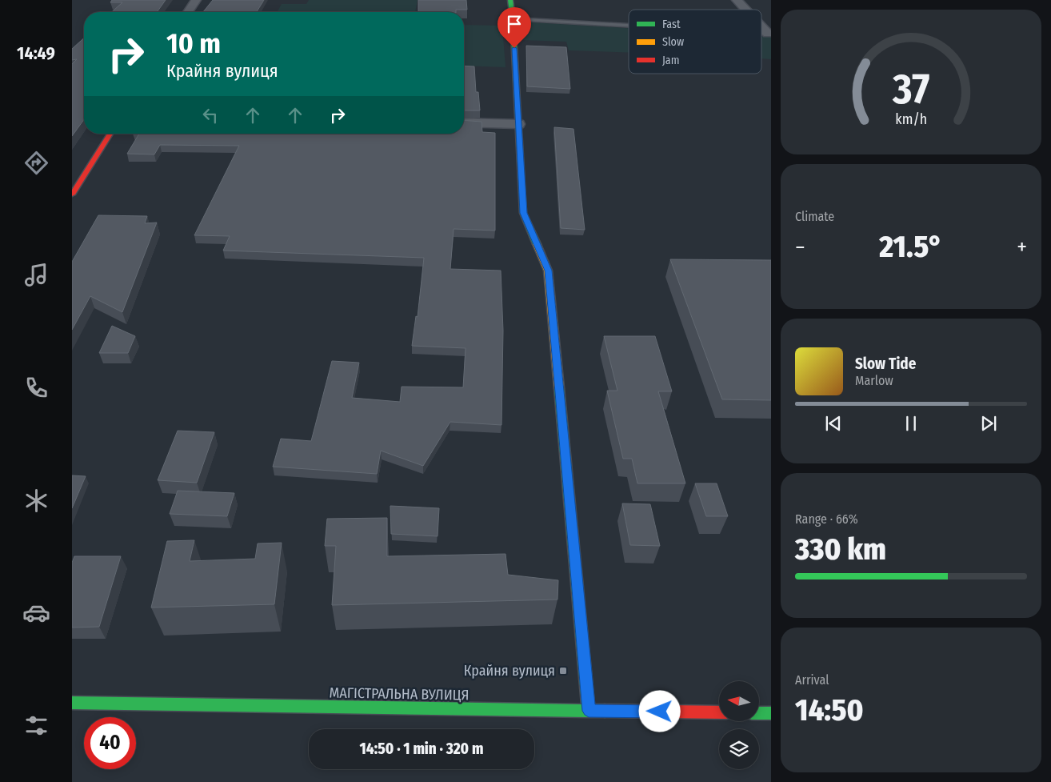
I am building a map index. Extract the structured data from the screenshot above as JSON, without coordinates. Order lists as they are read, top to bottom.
{
  "streets": {
    "street": ["МАГІСТРАЛЬНА ВУЛИЦЯ"]
  },
  "places": {
    "transit": ["Крайня вулиця"]
  },
  "legend": ["Fast", "Slow", "Jam"],
  "north": "left",
  "page": {
    "tabs": "14:49",
    "turn": ["10 m", "Крайня вулиця"],
    "tile": [
      "Climate",
      ["Range · 66%", "330 km"],
      ["Arrival", "14:50"]
    ],
    "heat": ["−", "21.5°", "+"],
    "song": ["Slow Tide", "Marlow"],
    "limit": "40",
    "trip": "14:50 · 1 min · 320 m",
    "gauge": ["37", "km/h"]
  }
}
